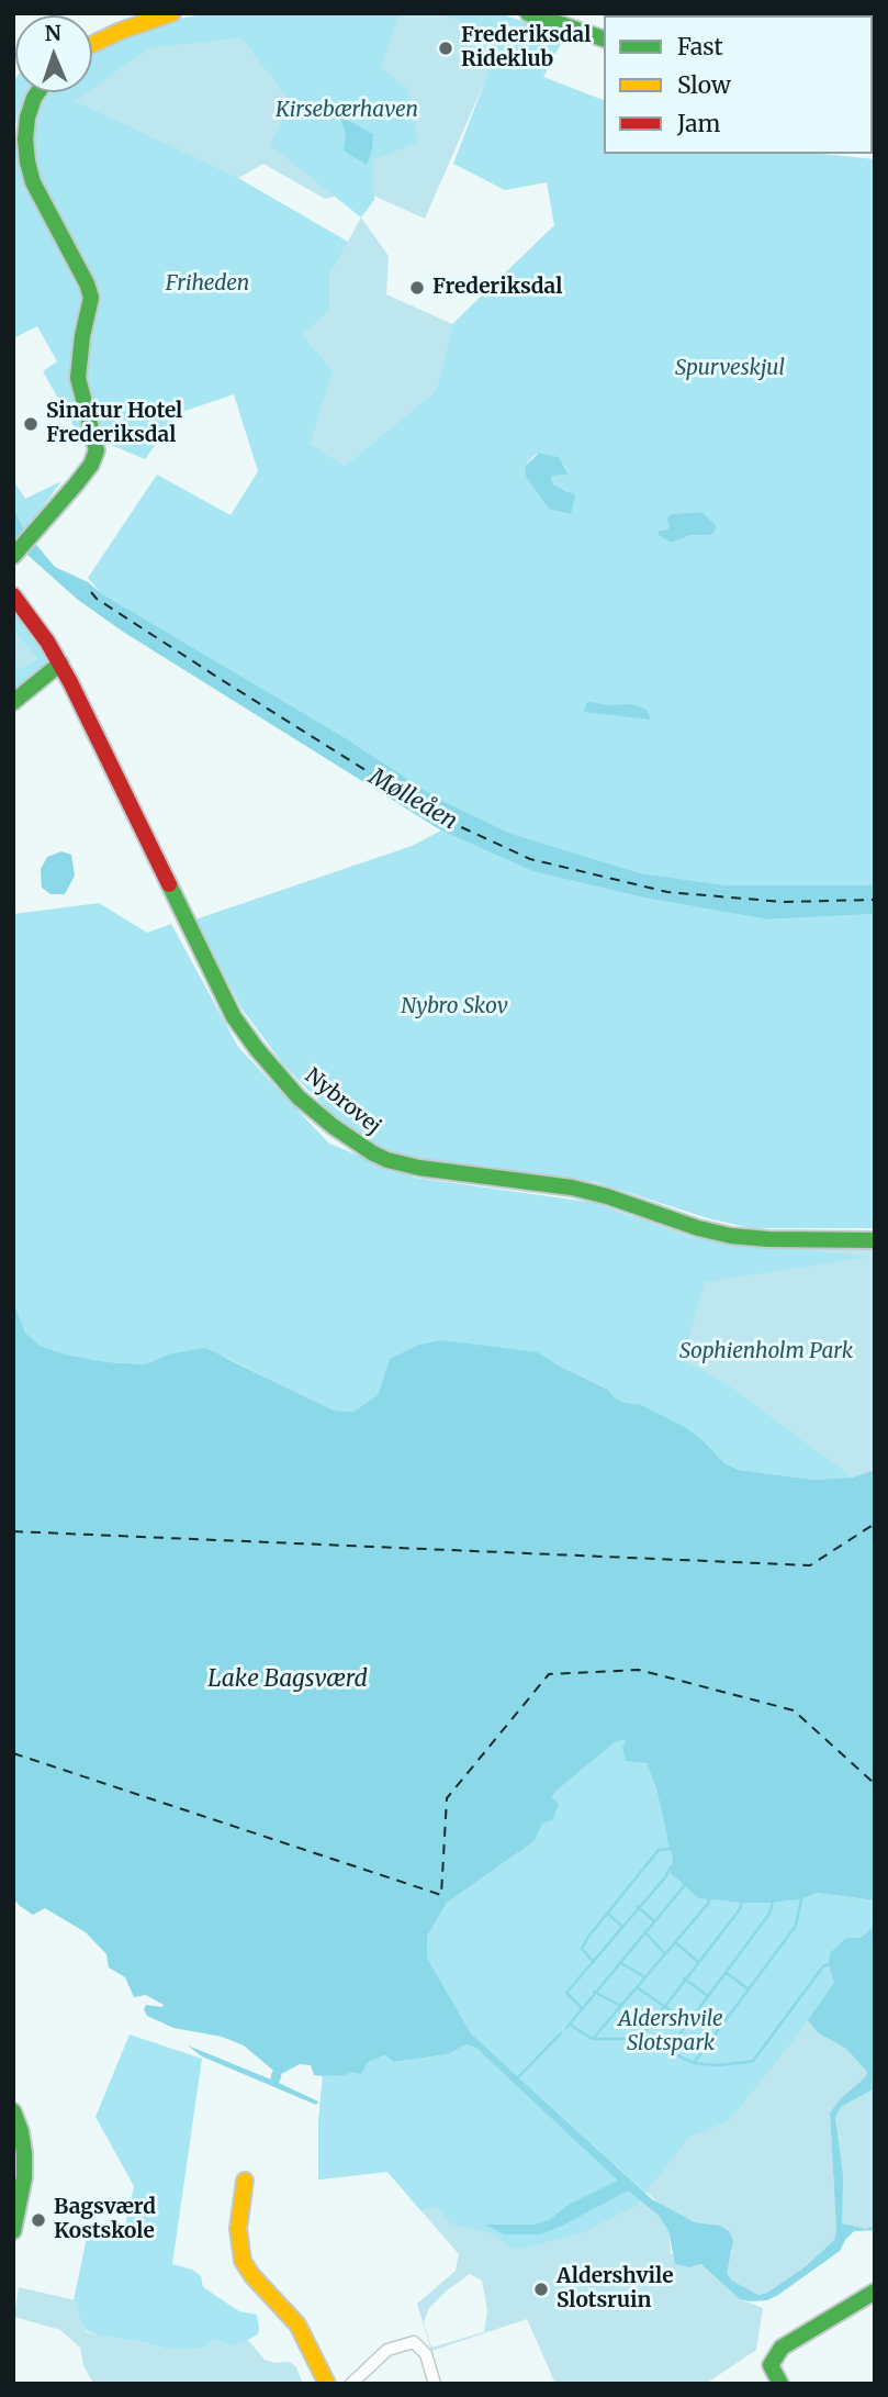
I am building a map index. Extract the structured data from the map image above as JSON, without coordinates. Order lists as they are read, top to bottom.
{
  "streets": {
    "street": ["Nybrovej"]
  },
  "water": ["Mølleåen", "Lake Bagsværd"],
  "parks": [
    "Kirsebærhaven",
    "Friheden",
    "Spurveskjul",
    "Nybro Skov",
    "Sophienholm Park",
    "Aldershvile Slotspark"
  ],
  "places": [
    "Frederiksdal Rideklub",
    "Frederiksdal",
    "Sinatur Hotel Frederiksdal",
    "Bagsværd Kostskole",
    "Aldershvile Slotsruin"
  ],
  "legend": ["Fast", "Slow", "Jam"],
  "north": "top"
}
